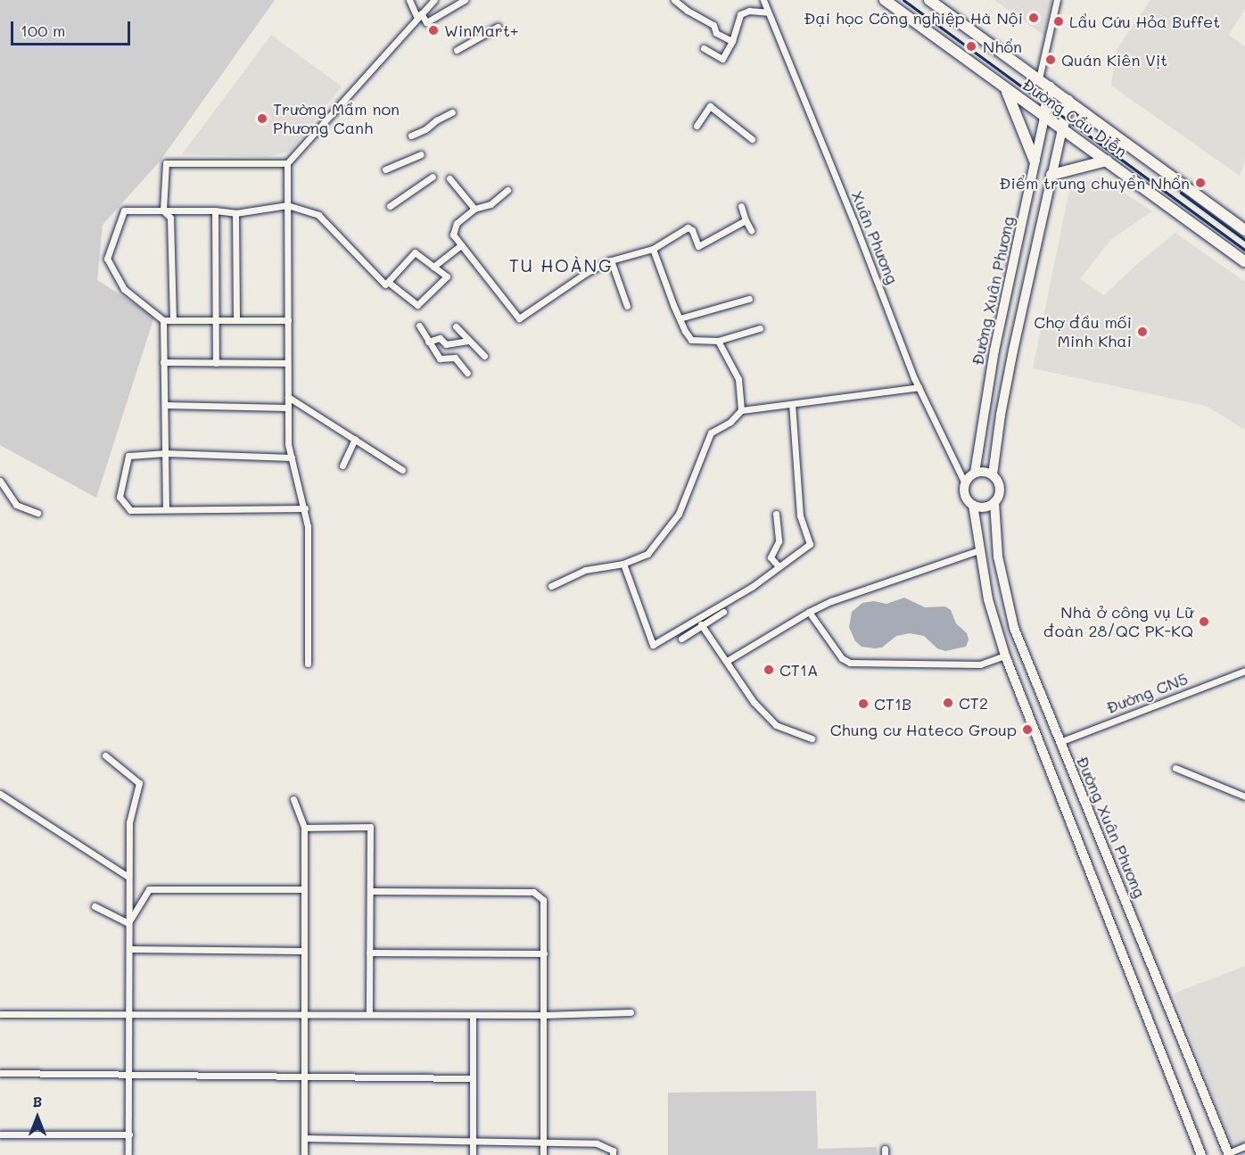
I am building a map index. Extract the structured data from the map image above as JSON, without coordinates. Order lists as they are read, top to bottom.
{
  "streets": {
    "highway": ["Đường Cầu Diễn"],
    "main road": ["Đường Xuân Phương"],
    "street": ["Xuân Phương", "Đường CN5"]
  },
  "crossings": [
    ["Đường Cầu Diễn", "Đường Xuân Phương"],
    ["Xuân Phương", "Đường Xuân Phương"],
    ["Đường Xuân Phương", "Đường CN5"]
  ],
  "districts": ["TU HOÀNG"],
  "places": [
    "Đại học Công nghiệp Hà Nội",
    "Lẩu Cứu Hỏa Buffet",
    "WinMart+",
    "Nhổn",
    "Quán Kiên Vịt",
    "Trường Mầm non Phương Canh",
    "Điểm trung chuyển Nhổn",
    "Chợ đầu mối Minh Khai",
    "Nhà ở công vụ Lữ đoàn 28/QC PK-KQ",
    "CT1A",
    "CT2",
    "CT1B",
    "Chung cư Hateco Group"
  ],
  "scale_bar": "100 m",
  "north": "top"
}
